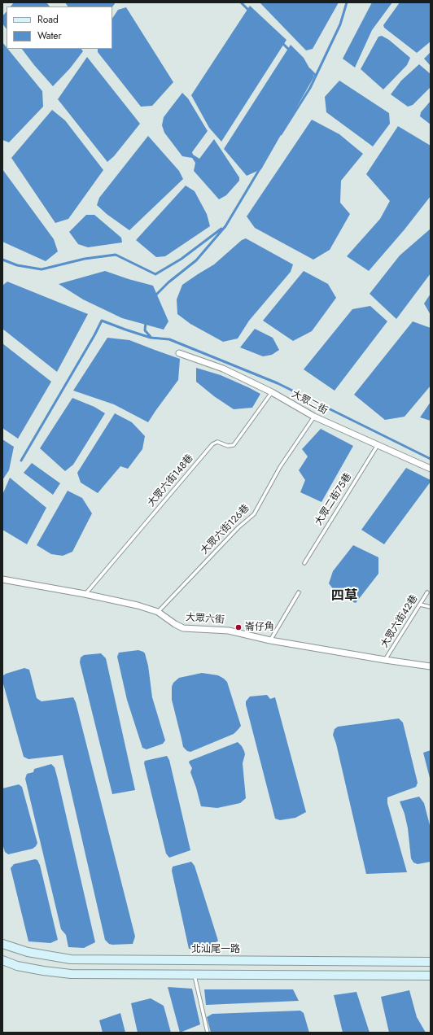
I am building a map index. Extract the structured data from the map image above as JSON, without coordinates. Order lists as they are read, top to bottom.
{
  "streets": {
    "street": ["大眾二街", "大眾六街", "北汕尾一路"],
    "lane": [
      "大眾六街148巷",
      "大眾二街75巷",
      "大眾六街126巷",
      "大眾六街42巷"
    ]
  },
  "crossings": [
    ["大眾二街", "大眾六街148巷"],
    ["大眾二街", "大眾二街75巷"],
    ["大眾二街", "大眾六街126巷"],
    ["大眾六街148巷", "大眾六街"],
    ["大眾六街126巷", "大眾六街"],
    ["大眾六街", "大眾六街42巷"]
  ],
  "districts": ["四草"],
  "places": ["崙仔角"],
  "legend": ["Road", "Water"]
}
